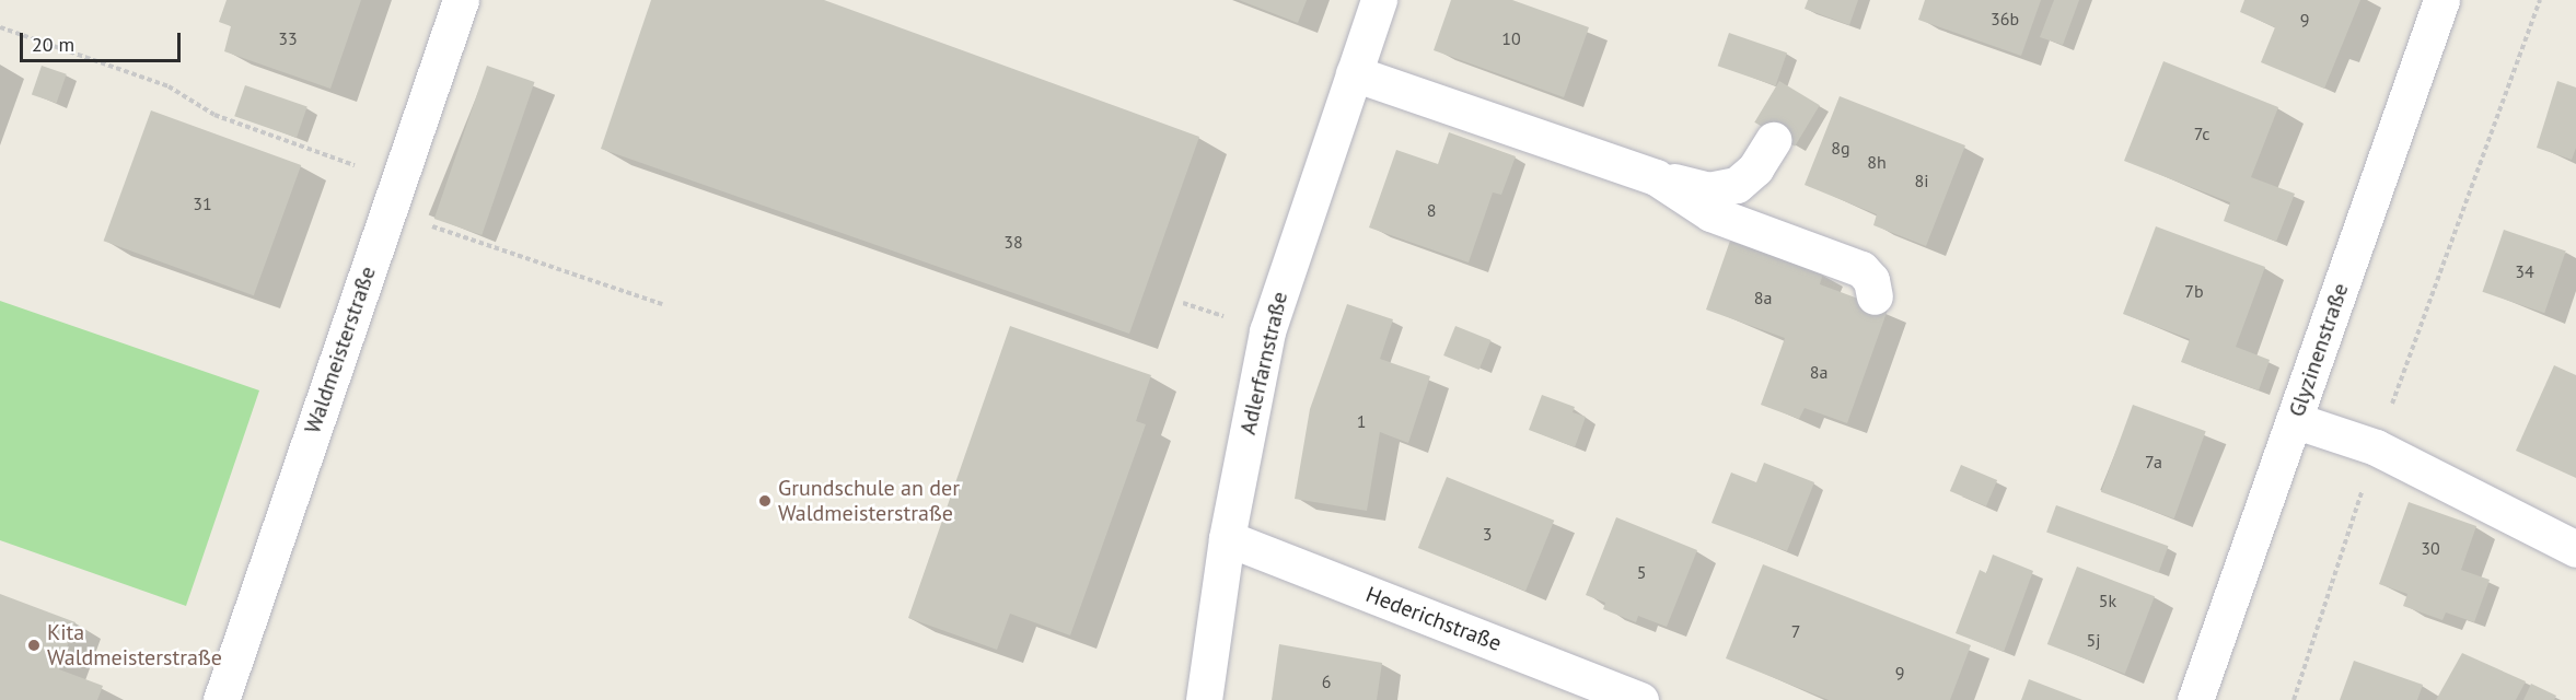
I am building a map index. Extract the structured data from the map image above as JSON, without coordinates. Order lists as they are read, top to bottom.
{
  "streets": {
    "street": [
      "Waldmeisterstraße",
      "Glyzinenstraße",
      "Adlerfarnstraße",
      "Hederichstraße"
    ]
  },
  "crossings": [
    ["Adlerfarnstraße", "Hederichstraße"]
  ],
  "places": ["Grundschule an der Waldmeisterstraße", "Kita Waldmeisterstraße"],
  "house_numbers": [
    "36b",
    "9",
    "33",
    "10",
    "7c",
    "8g",
    "8h",
    "8i",
    "31",
    "8",
    "38",
    "34",
    "7b",
    "8a",
    "8a",
    "1",
    "7a",
    "3",
    "30",
    "5",
    "5k",
    "7",
    "5j",
    "9",
    "6"
  ],
  "scale_bar": "20 m"
}
